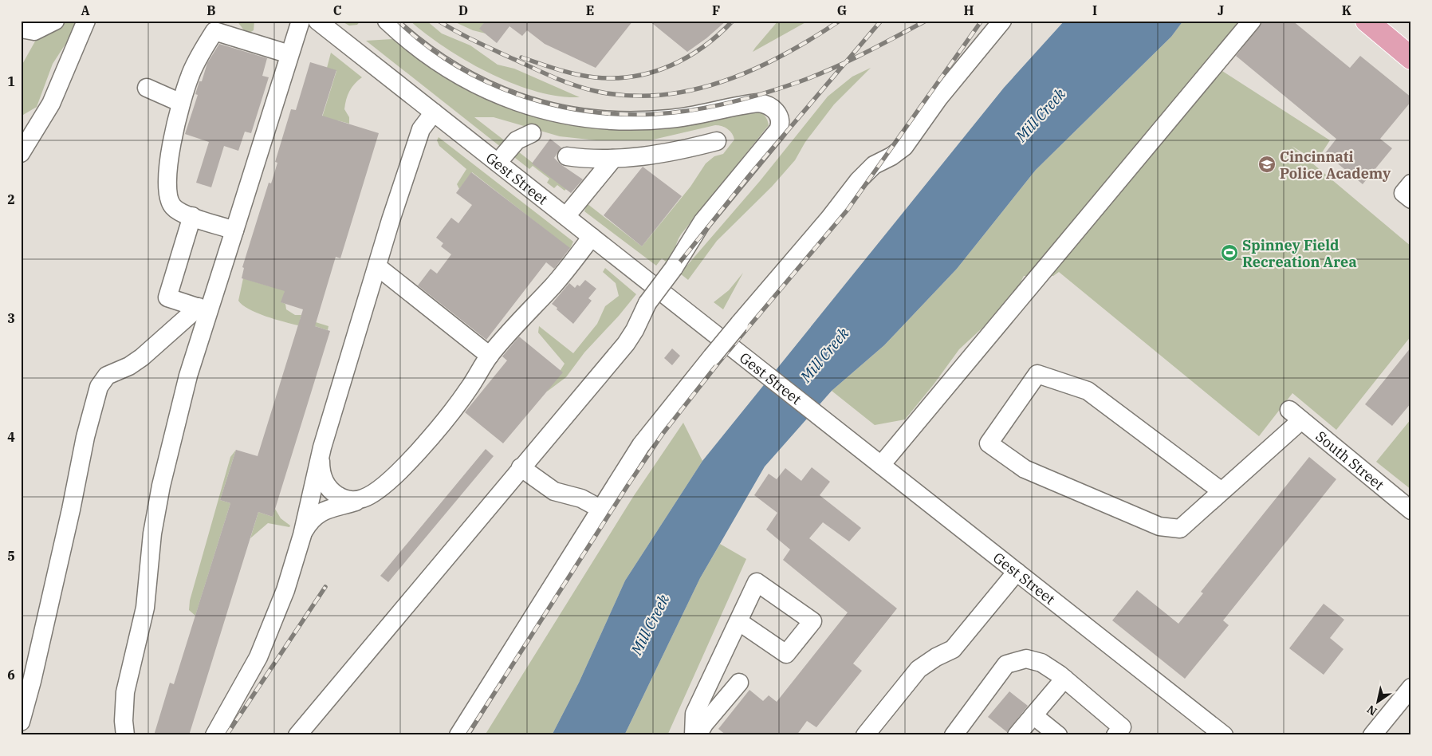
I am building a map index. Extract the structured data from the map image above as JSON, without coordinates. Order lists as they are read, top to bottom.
{
  "streets": {
    "street": ["Gest Street", "South Street"]
  },
  "water": ["Mill Creek"],
  "places": {
    "school or university": ["Cincinnati Police Academy"],
    "sports": ["Spinney Field Recreation Area"]
  },
  "north": "bottom left",
  "grid": {
    "columns": [
      "A",
      "B",
      "C",
      "D",
      "E",
      "F",
      "G",
      "H",
      "I",
      "J",
      "K"
    ],
    "rows": [
      "1",
      "2",
      "3",
      "4",
      "5",
      "6"
    ]
  }
}
